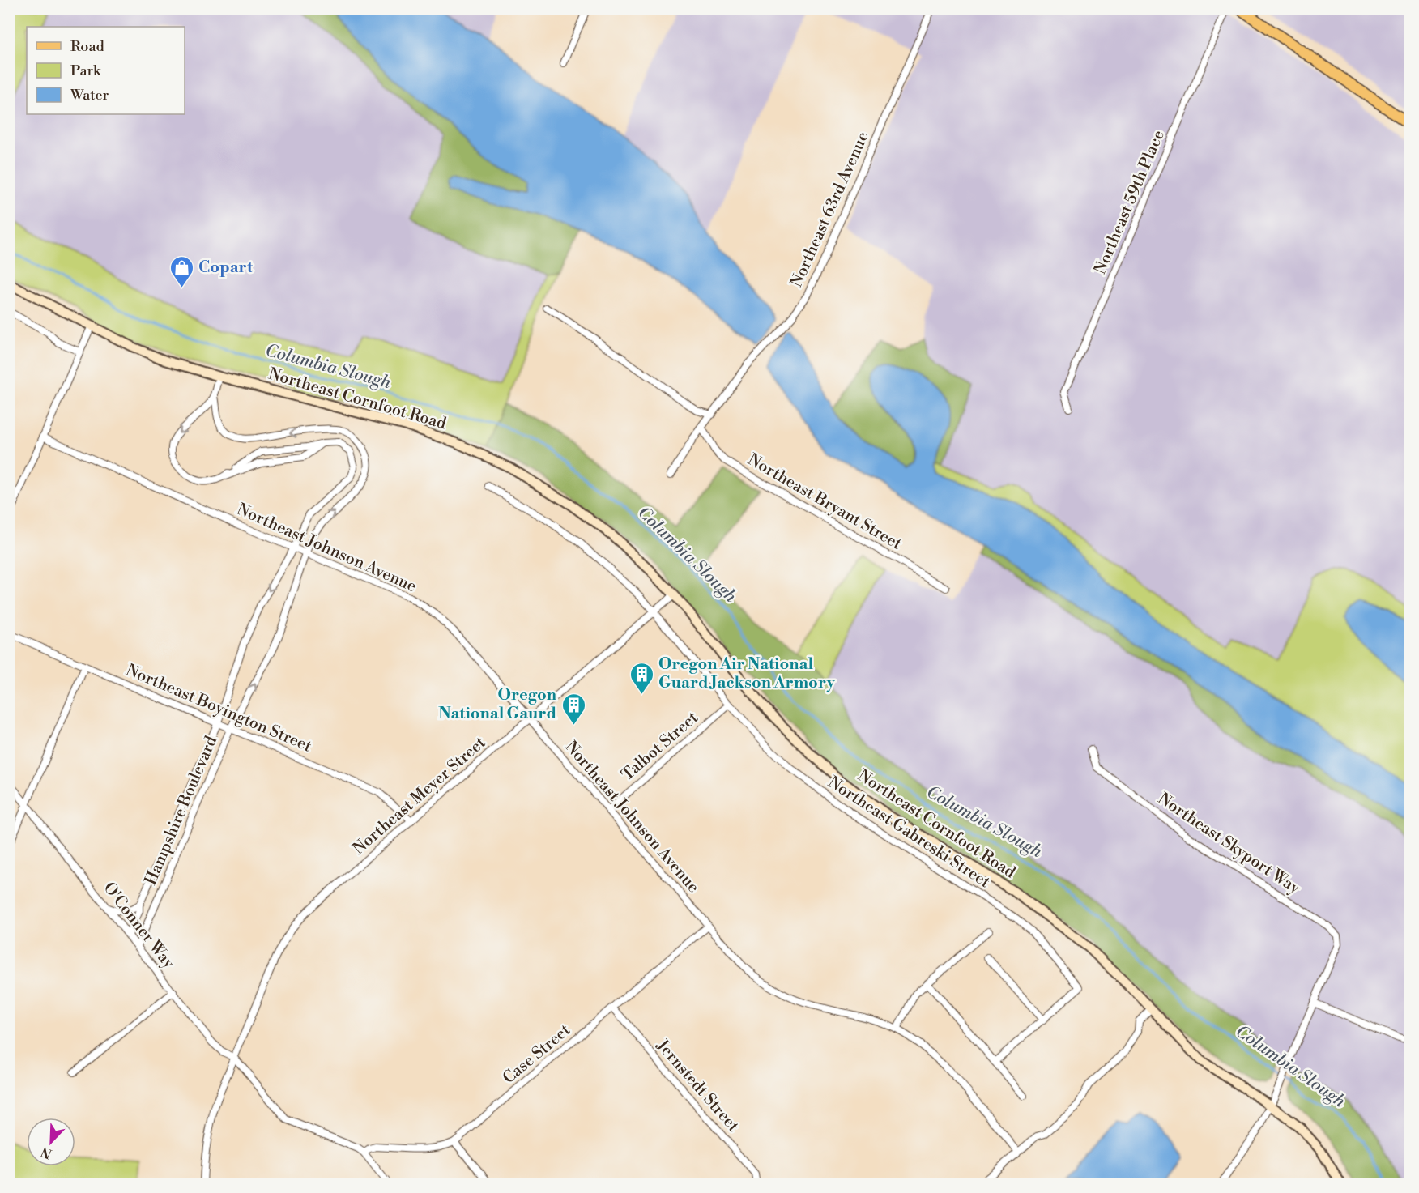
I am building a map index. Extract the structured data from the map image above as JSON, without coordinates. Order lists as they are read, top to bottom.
{
  "streets": {
    "street": [
      "Northeast 59th Place",
      "Northeast 63rd Avenue",
      "Northeast Cornfoot Road",
      "Northeast Bryant Street",
      "Northeast Johnson Avenue",
      "Northeast Boyington Street",
      "Talbot Street",
      "Northeast Meyer Street",
      "Hampshire Boulevard",
      "Northeast Gabreski Street",
      "Northeast Skyport Way",
      "O'Conner Way",
      "Case Street",
      "Jernstedt Street"
    ]
  },
  "crossings": [
    ["Northeast 63rd Avenue", "Northeast Bryant Street"],
    ["Northeast Cornfoot Road", "Northeast Meyer Street"],
    ["Northeast Johnson Avenue", "Talbot Street"],
    ["Northeast Johnson Avenue", "Northeast Meyer Street"],
    ["Northeast Johnson Avenue", "Hampshire Boulevard"],
    ["Northeast Johnson Avenue", "Case Street"],
    ["Northeast Boyington Street", "Northeast Meyer Street"],
    ["Northeast Boyington Street", "Hampshire Boulevard"],
    ["Talbot Street", "Northeast Gabreski Street"],
    ["Northeast Meyer Street", "Northeast Gabreski Street"],
    ["Northeast Meyer Street", "O'Conner Way"],
    ["Hampshire Boulevard", "O'Conner Way"],
    ["O'Conner Way", "Case Street"],
    ["Case Street", "Jernstedt Street"]
  ],
  "water": ["Columbia Slough"],
  "places": {
    "shop": ["Copart"],
    "building": ["Oregon Air National Guard Jackson Armory", "Oregon National Gaurd"]
  },
  "legend": ["Road", "Park", "Water"],
  "north": "bottom left"
}
